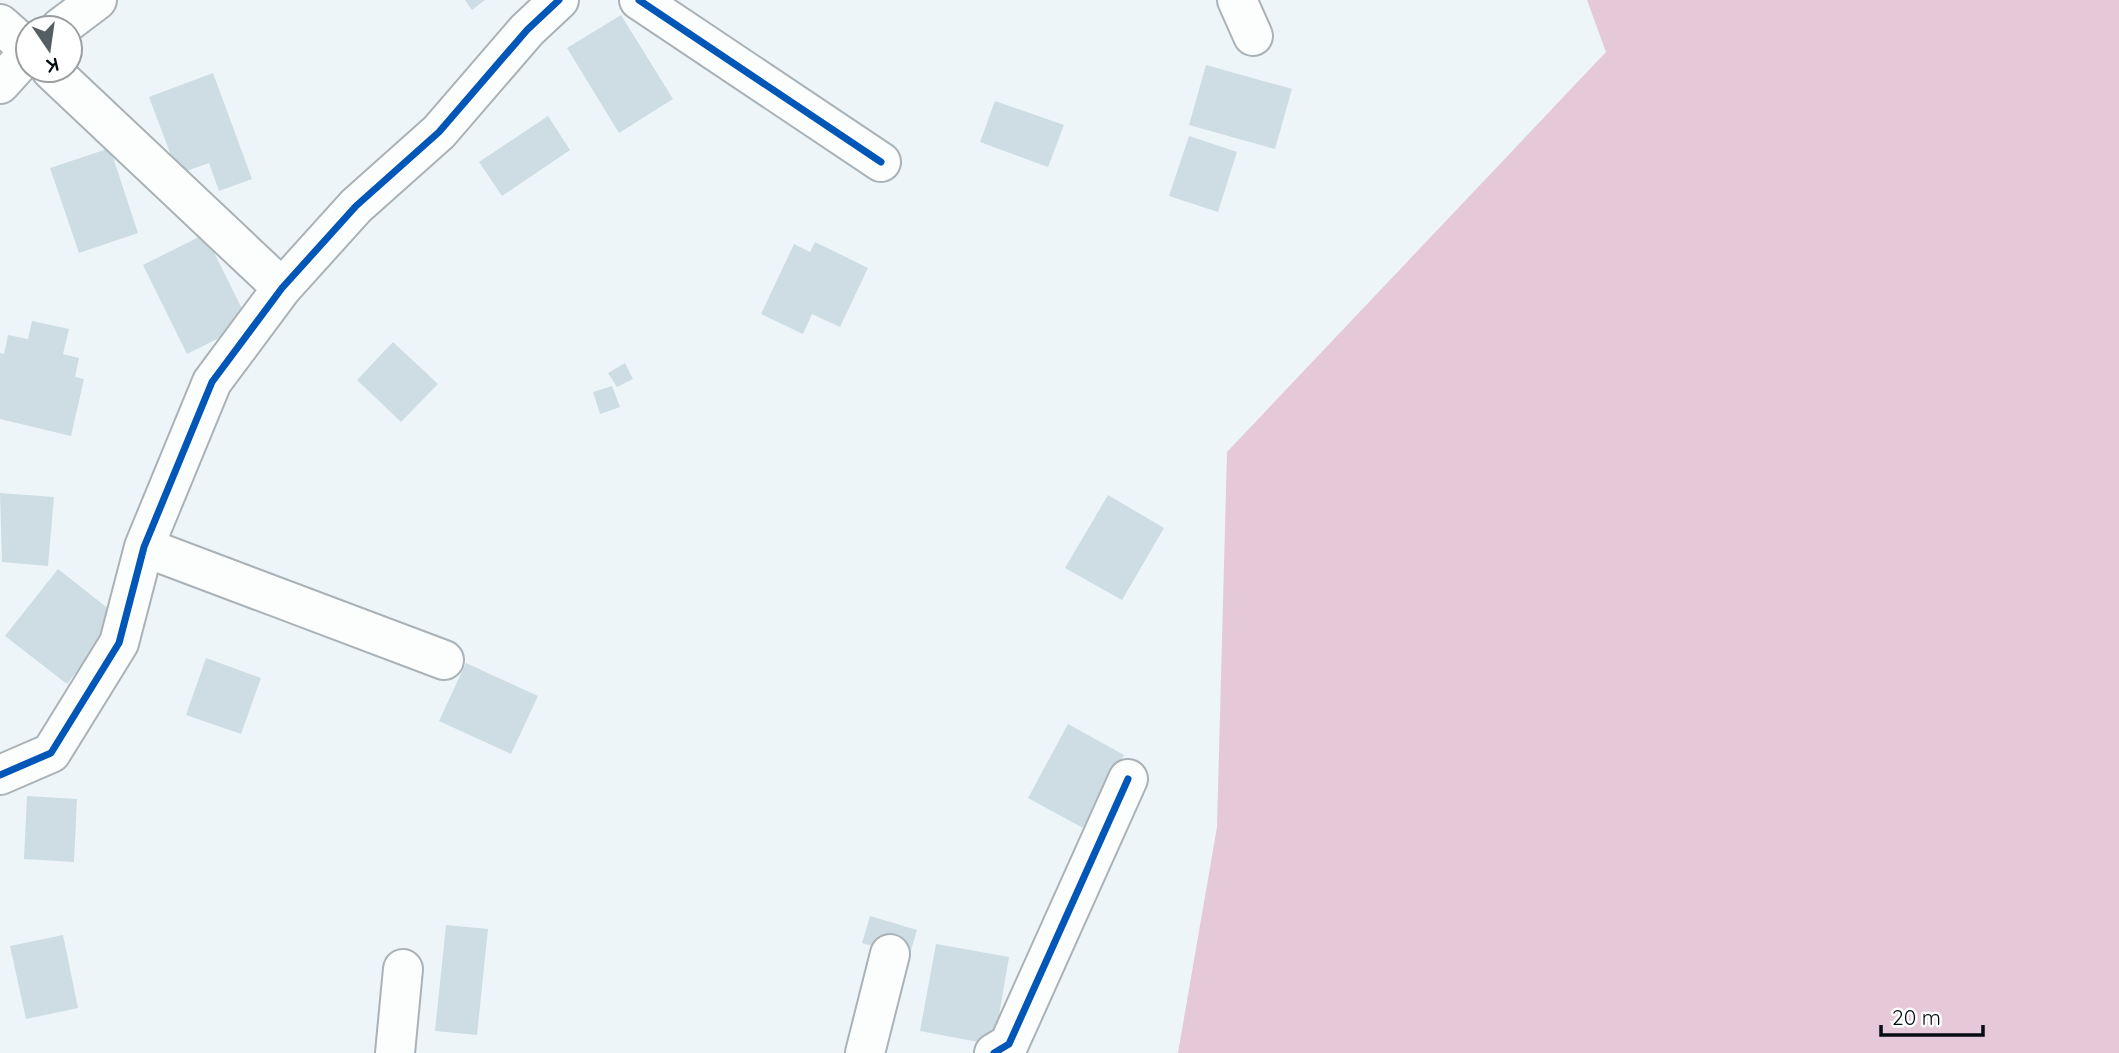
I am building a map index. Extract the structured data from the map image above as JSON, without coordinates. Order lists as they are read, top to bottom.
{
  "scale_bar": "20 m",
  "north": "bottom"
}
